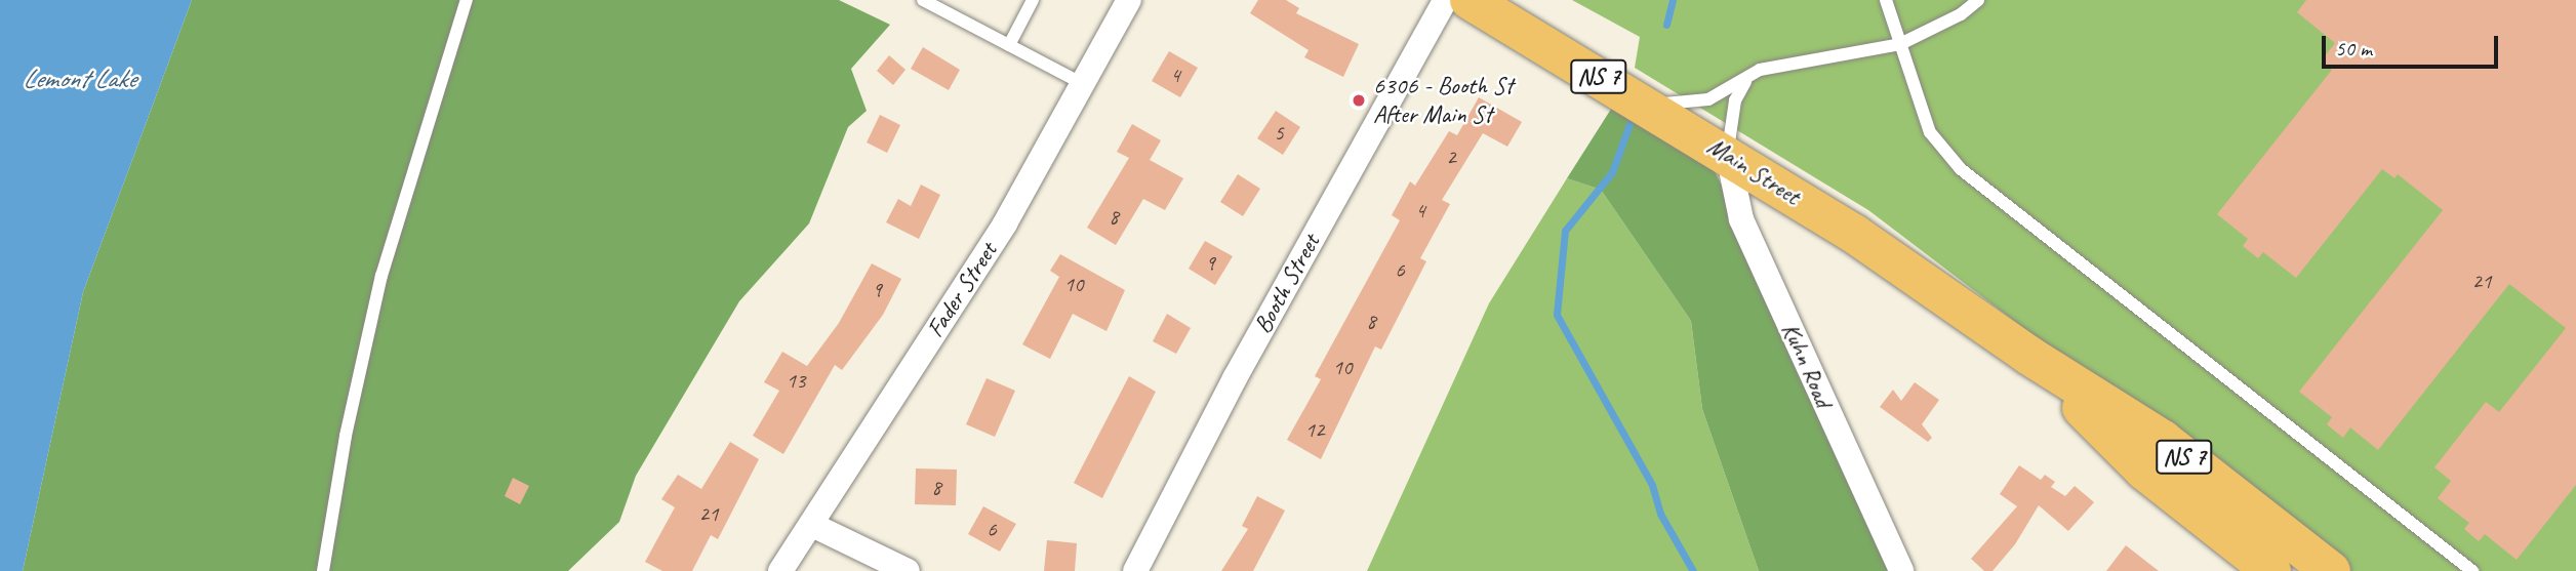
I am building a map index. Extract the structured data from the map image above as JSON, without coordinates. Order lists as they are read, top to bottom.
{
  "streets": {
    "main road": ["NS 7", "Main Street"],
    "street": ["Booth Street", "Fader Street", "Kuhn Road"]
  },
  "crossings": [
    ["Main Street", "Kuhn Road"]
  ],
  "water": ["Lemont Lake"],
  "places": ["6306 - Booth St After Main St"],
  "house_numbers": [
    "4",
    "5",
    "2",
    "4",
    "8",
    "9",
    "6",
    "21",
    "10",
    "9",
    "8",
    "10",
    "13",
    "12",
    "8",
    "21",
    "6"
  ],
  "scale_bar": "50 m"
}
